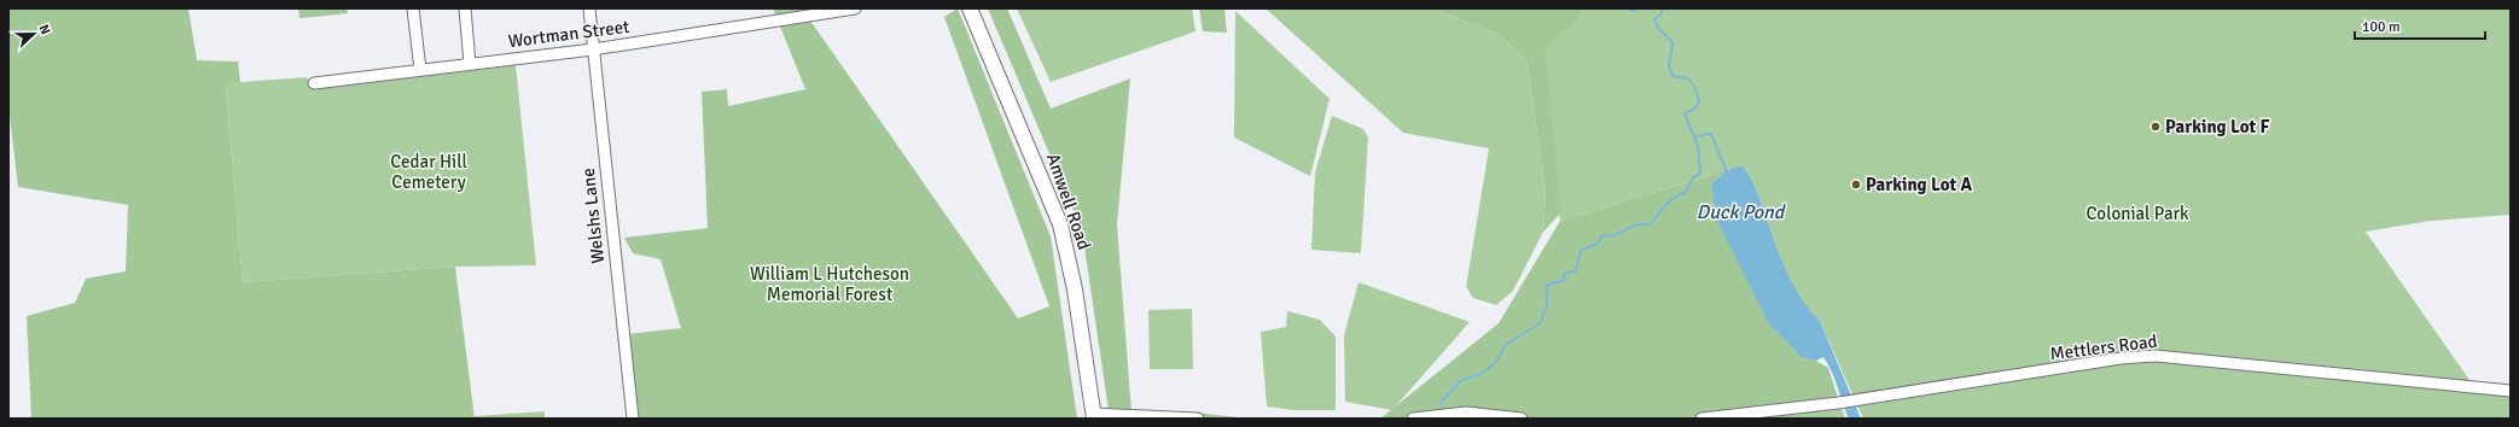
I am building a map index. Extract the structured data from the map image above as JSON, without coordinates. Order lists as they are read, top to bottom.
{
  "streets": {
    "main road": ["Amwell Road"],
    "street": ["Wortman Street", "Welshs Lane", "Mettlers Road"]
  },
  "crossings": [
    ["Wortman Street", "Welshs Lane"]
  ],
  "water": ["Duck Pond"],
  "parks": ["Cedar Hill Cemetery", "Colonial Park", "William L Hutcheson Memorial Forest"],
  "places": ["Parking Lot F", "Parking Lot A"],
  "scale_bar": "100 m",
  "north": "right"
}
